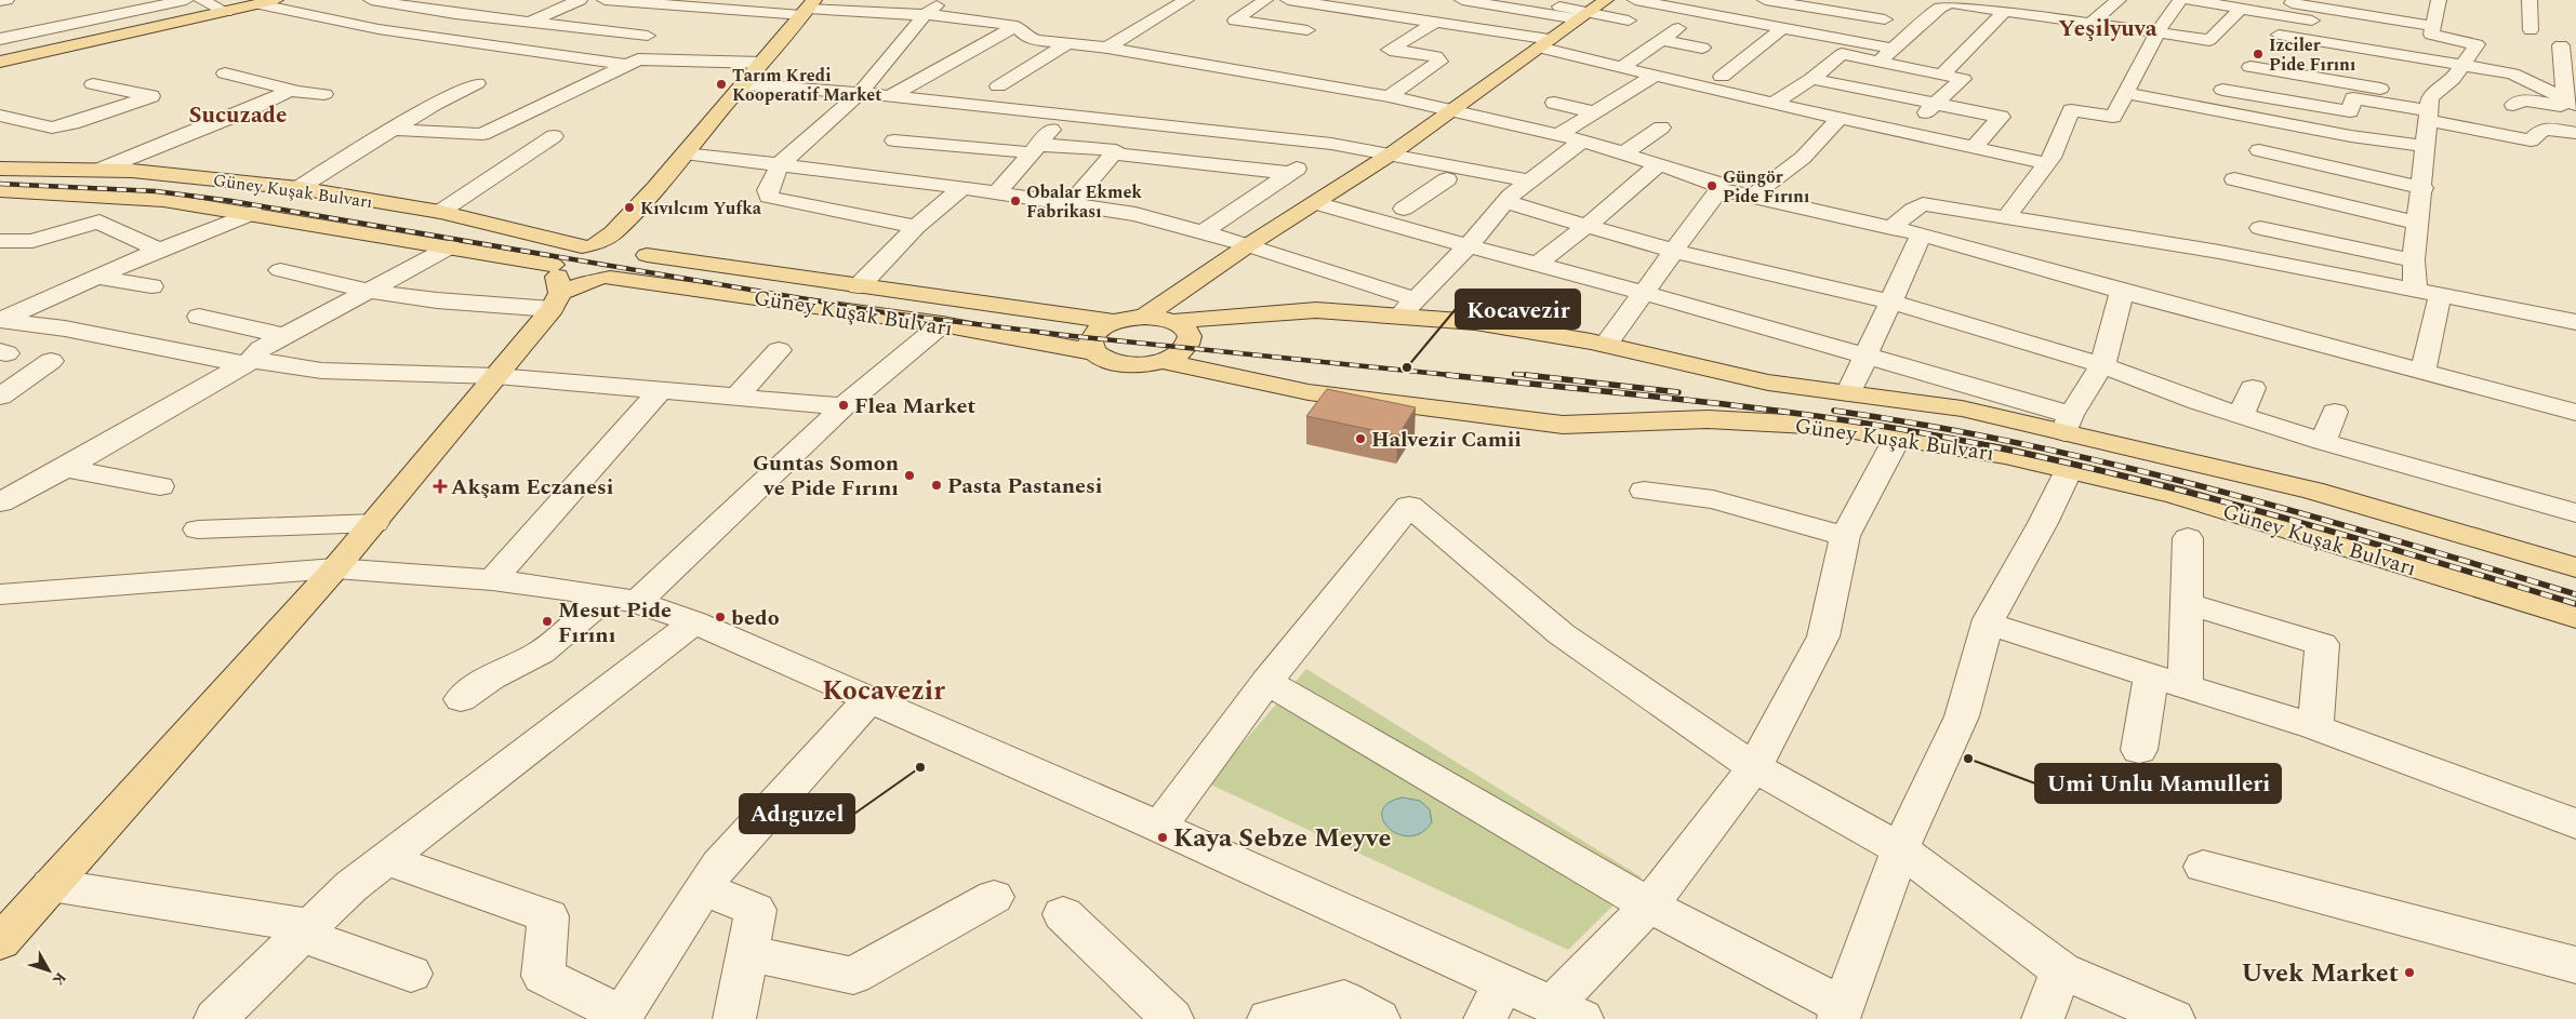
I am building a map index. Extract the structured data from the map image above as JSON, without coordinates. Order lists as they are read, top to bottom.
{
  "streets": {
    "main road": ["Güney Kuşak Bulvarı"]
  },
  "districts": ["Yeşilyuva", "Sucuzade", "Kocavezir"],
  "places": {
    "other": [
      "Izciler Pide Fırını",
      "Tarım Kredi Kooperatif Market",
      "Güngör Pide Fırını",
      "Obalar Ekmek Fabrikası",
      "Kıvılcım Yufka",
      "Kocavezir",
      "Flea Market",
      "Halvezir Camii",
      "Guntas Somon ve Pide Fırını",
      "Pasta Pastanesi",
      "bedo",
      "Mesut Pide Fırını",
      "Umi Unlu Mamulleri",
      "Adıguzel",
      "Kaya Sebze Meyve",
      "Uvek Market"
    ],
    "health": ["Akşam Eczanesi"]
  },
  "north": "bottom right"
}
